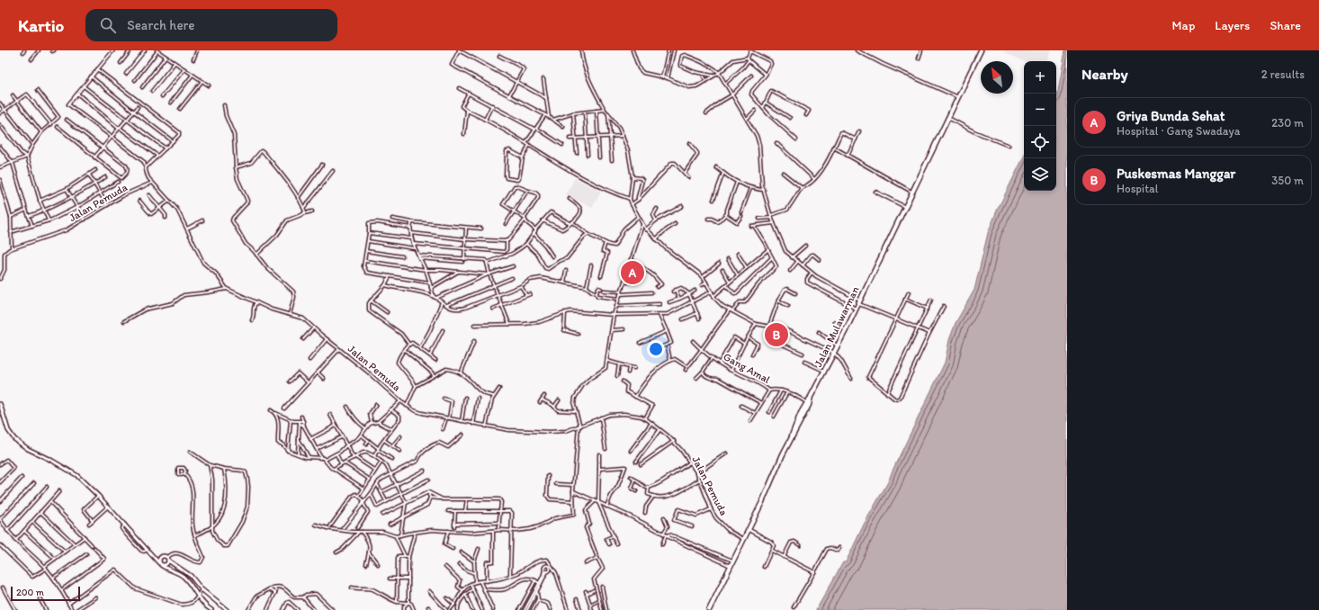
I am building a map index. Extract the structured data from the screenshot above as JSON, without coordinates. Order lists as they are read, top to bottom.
{
  "streets": {
    "highway": ["Jalan Mulawarman"],
    "street": ["Jalan Pemuda", "Gang Amal"]
  },
  "scale_bar": "200 m",
  "north": "top left",
  "page": {
    "header": "Kartio",
    "search": "Search here",
    "nav": ["Map", "Layers", "Share"],
    "heading": ["Nearby", "2 results"],
    "map_buttons": ["+", "−"],
    "list": [
      {
        "mark": "A",
        "name": "Griya Bunda Sehat",
        "note": "Hospital · Gang Swadaya",
        "value": "230 m"
      },
      {
        "mark": "B",
        "name": "Puskesmas Manggar",
        "note": "Hospital",
        "value": "350 m"
      }
    ],
    "pins": ["A", "B"],
    "scale": "200 m"
  }
}
